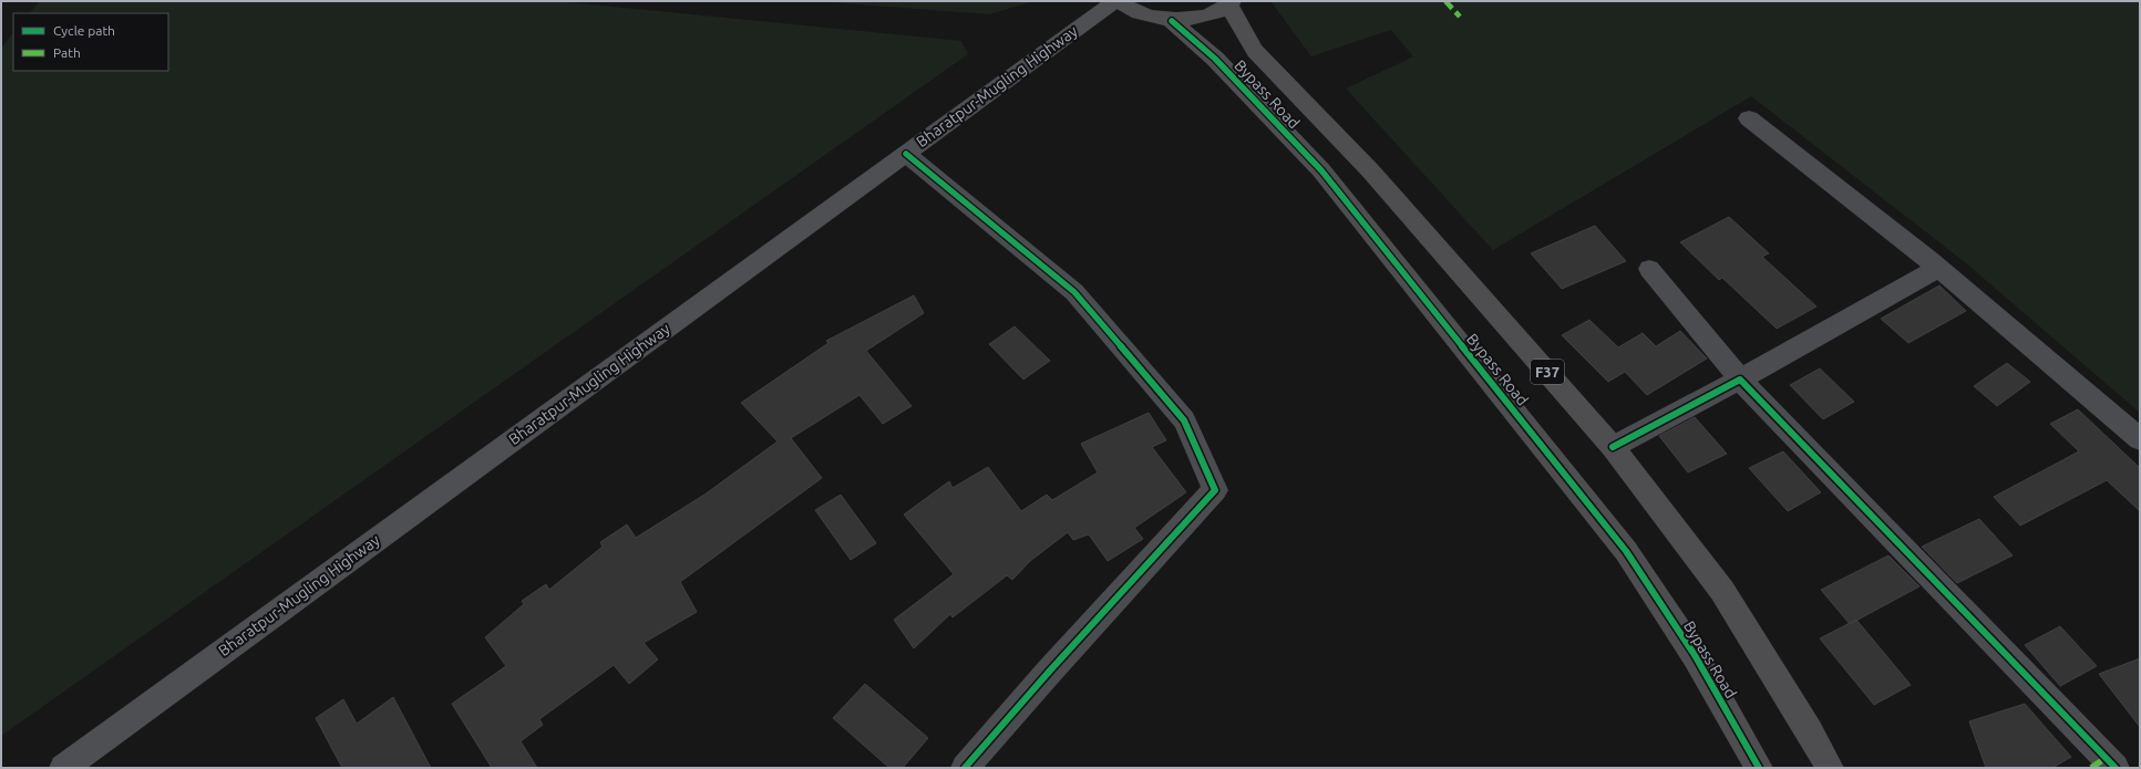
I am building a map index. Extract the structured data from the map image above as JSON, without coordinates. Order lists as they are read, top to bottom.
{
  "streets": {
    "highway": ["Bharatpur-Mugling Highway", "Bypass Road", "F37"]
  },
  "crossings": [
    ["Bharatpur-Mugling Highway", "Bypass Road"]
  ],
  "legend": ["Cycle path", "Path"]
}
